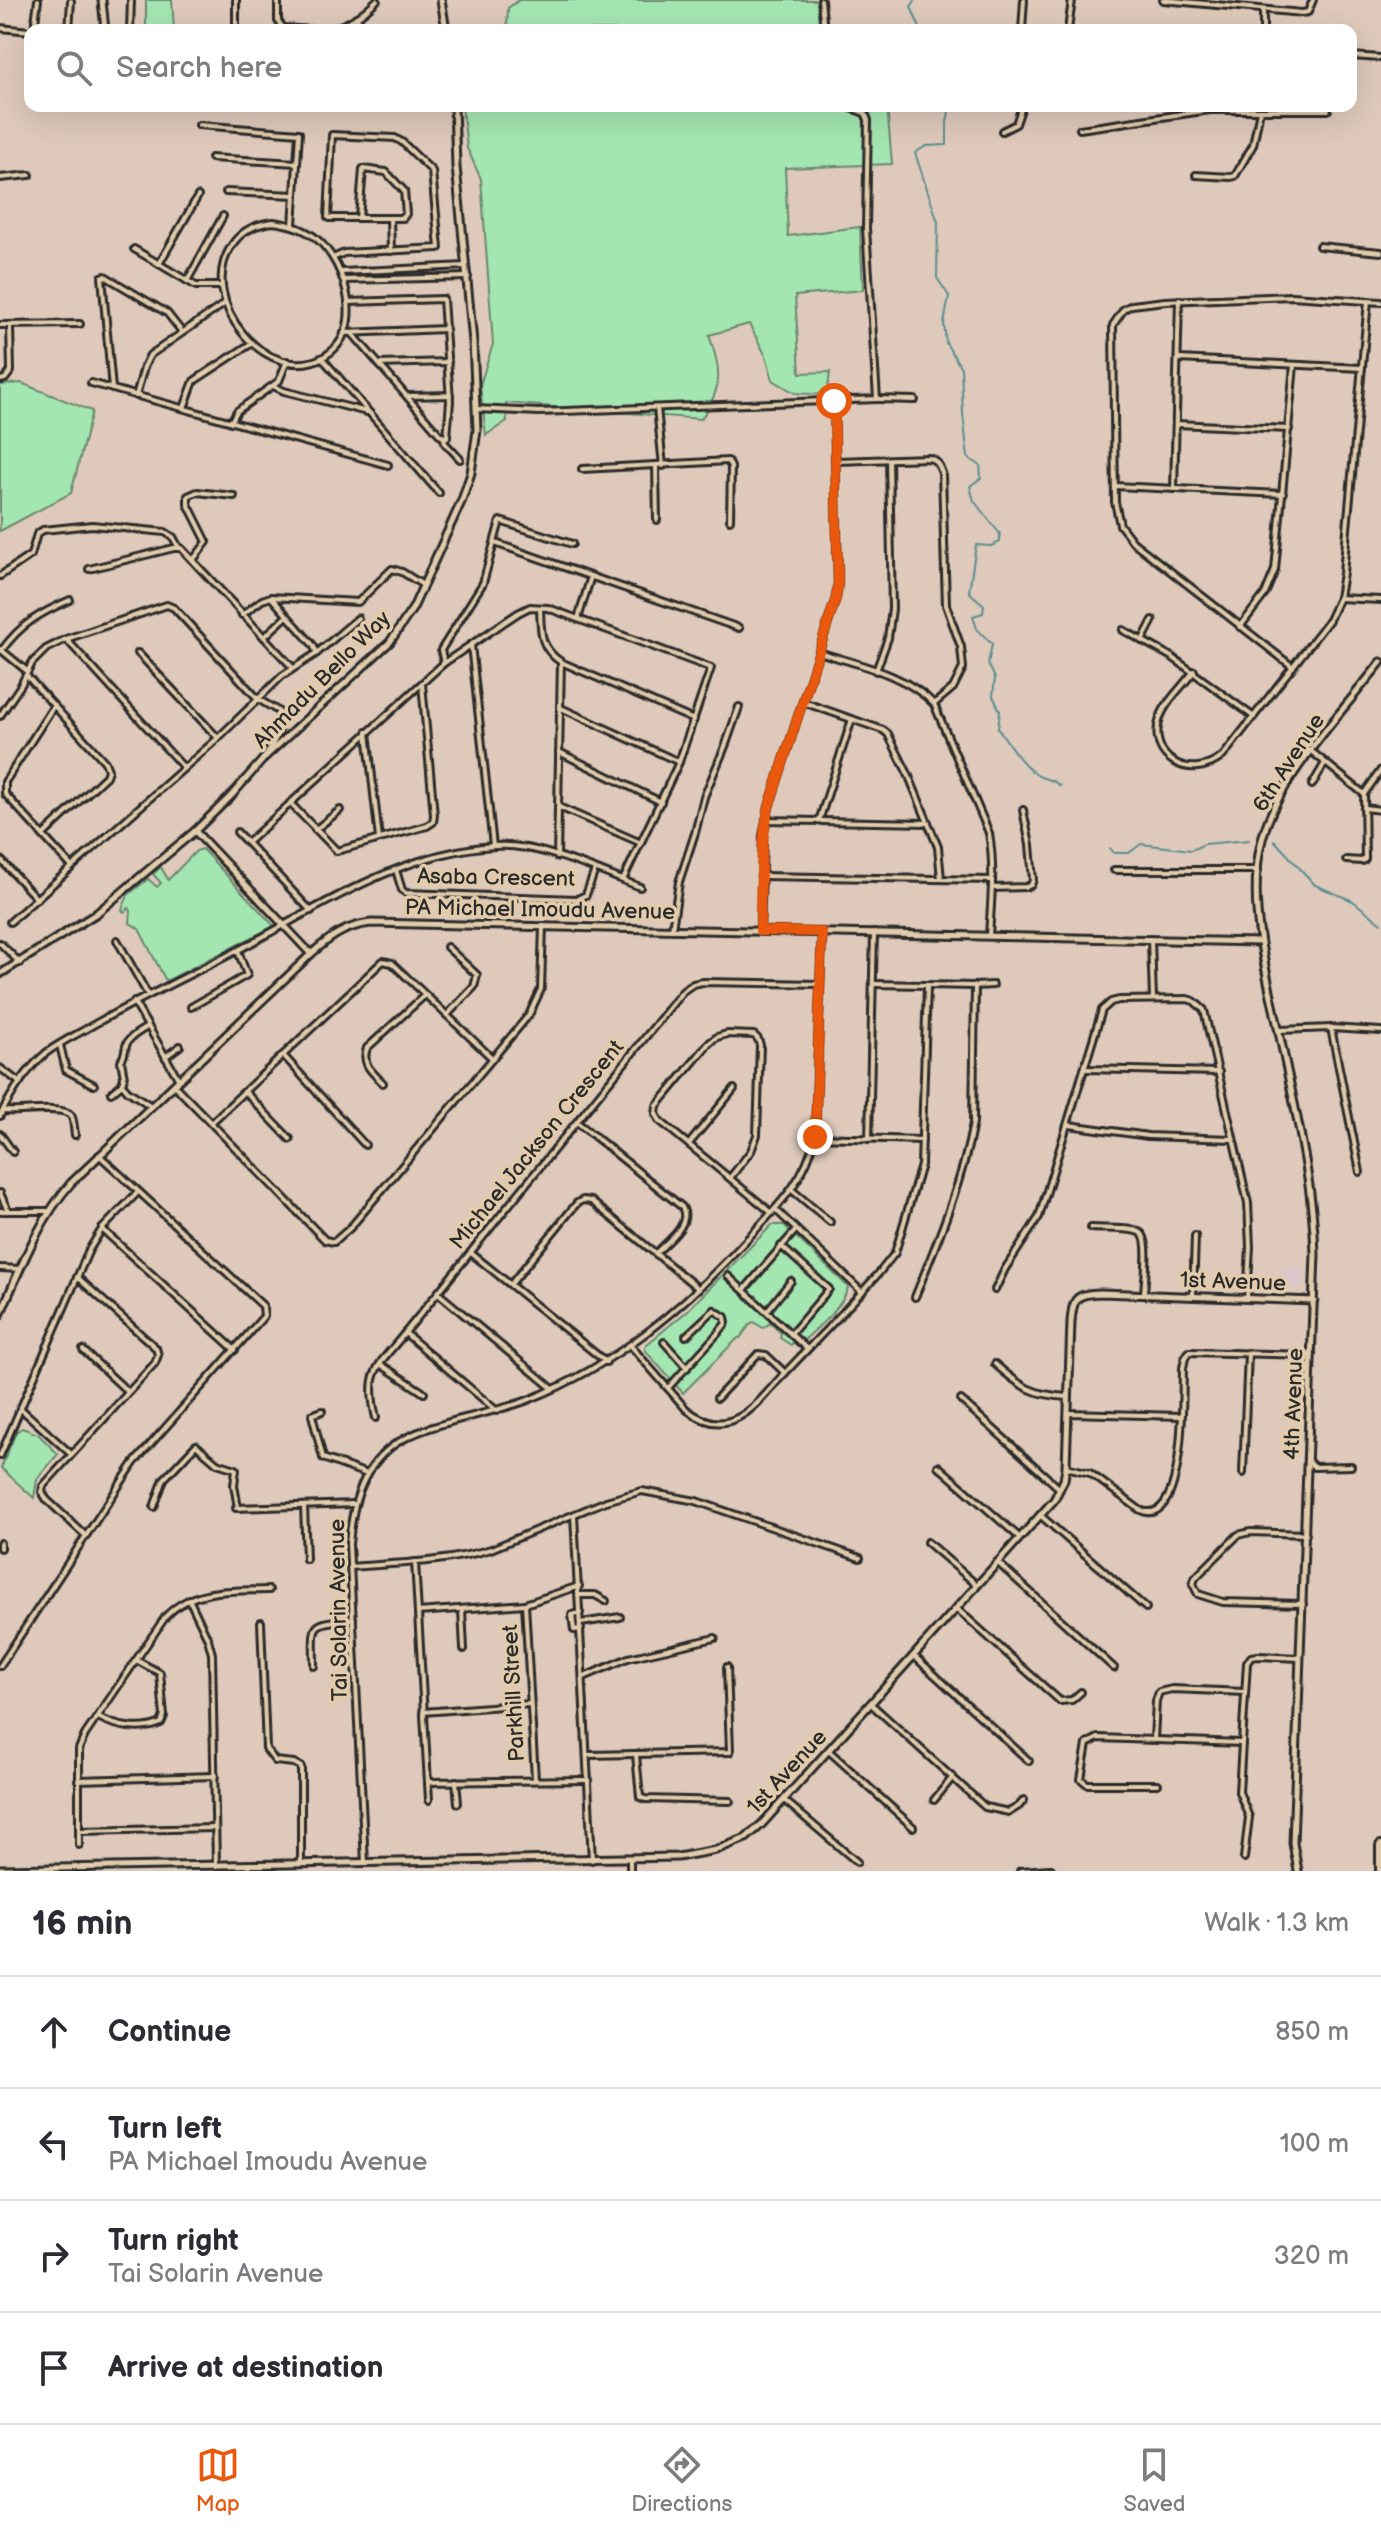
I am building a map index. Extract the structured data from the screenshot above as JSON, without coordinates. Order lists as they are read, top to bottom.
{
  "streets": {
    "street": [
      "Ahmadu Bello Way",
      "6th Avenue",
      "Asaba Crescent",
      "PA Michael Imoudu Avenue",
      "Michael Jackson Crescent",
      "1st Avenue",
      "4th Avenue",
      "Tai Solarin Avenue",
      "Parkhill Street"
    ]
  },
  "crossings": [
    ["6th Avenue", "PA Michael Imoudu Avenue"],
    ["6th Avenue", "4th Avenue"],
    ["PA Michael Imoudu Avenue", "4th Avenue"],
    ["PA Michael Imoudu Avenue", "Tai Solarin Avenue"],
    ["Michael Jackson Crescent", "Tai Solarin Avenue"],
    ["1st Avenue", "4th Avenue"],
    ["1st Avenue", "Tai Solarin Avenue"]
  ],
  "page": {
    "search": "Search here",
    "heading": ["16 min", "Walk · 1.3 km"],
    "list": [
      ["Continue", "850 m"],
      ["Turn left", "PA Michael Imoudu Avenue", "100 m"],
      ["Turn right", "Tai Solarin Avenue", "320 m"],
      "Arrive at destination"
    ],
    "nav": ["Map", "Directions", "Saved"]
  }
}
